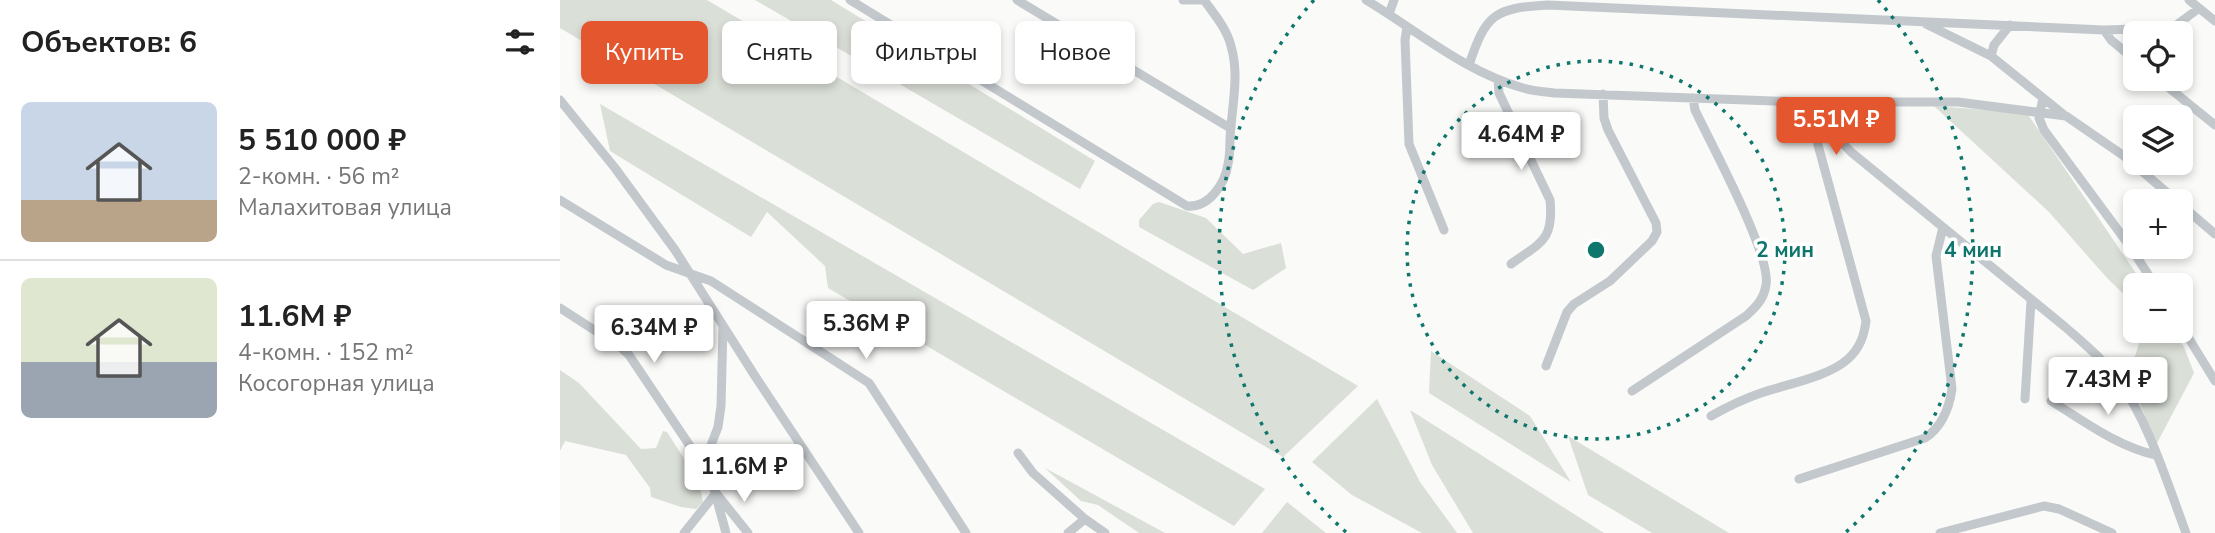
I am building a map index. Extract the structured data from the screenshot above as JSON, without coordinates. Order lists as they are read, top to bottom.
{
  "page": {
    "heading": "Объектов: 6",
    "map_buttons": ["+", "−"],
    "chip": [
      "Купить",
      "Снять",
      "Фильтры",
      "Новое"
    ],
    "list": [
      {
        "name": "5 510 000 ₽",
        "note": "2-комн. · 56 m² · Малахитовая улица"
      },
      {
        "name": "11.6M ₽",
        "note": "4-комн. · 152 m² · Косогорная улица"
      }
    ],
    "price": [
      "5.51M ₽",
      "4.64M ₽",
      "5.36M ₽",
      "6.34M ₽",
      "7.43M ₽",
      "11.6M ₽"
    ]
  },
  "rings": ["2 мин", "4 мин"]
}
